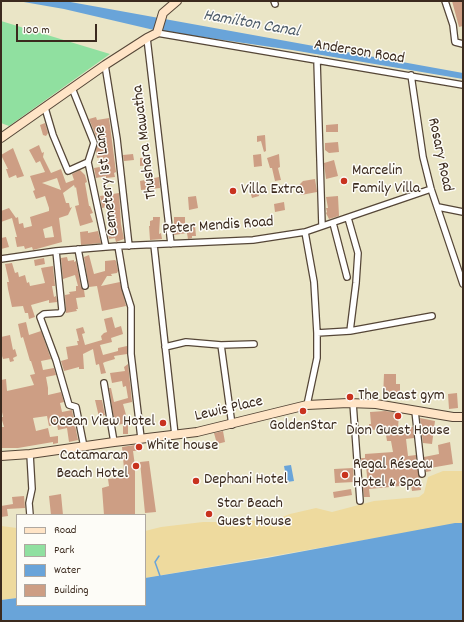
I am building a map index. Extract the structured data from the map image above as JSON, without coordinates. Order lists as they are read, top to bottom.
{
  "streets": {
    "street": [
      "Anderson Road",
      "Thushara Mawatha",
      "Rosary Road",
      "Cemetery 1st Lane",
      "Peter Mendis Road",
      "Lewis Place"
    ]
  },
  "crossings": [
    ["Anderson Road", "Rosary Road"],
    ["Thushara Mawatha", "Peter Mendis Road"],
    ["Rosary Road", "Peter Mendis Road"],
    ["Cemetery 1st Lane", "Peter Mendis Road"]
  ],
  "water": ["Hamilton Canal"],
  "places": [
    "Marcelin Family Villa",
    "Villa Extra",
    "The beast gym",
    "GoldenStar",
    "Dion Guest House",
    "Ocean View Hotel",
    "White house",
    "Catamaran Beach Hotel",
    "Regal Réseau Hotel & Spa",
    "Dephani Hotel",
    "Star Beach Guest House"
  ],
  "legend": [
    "Road",
    "Park",
    "Water",
    "Building"
  ],
  "scale_bar": "100 m"
}
